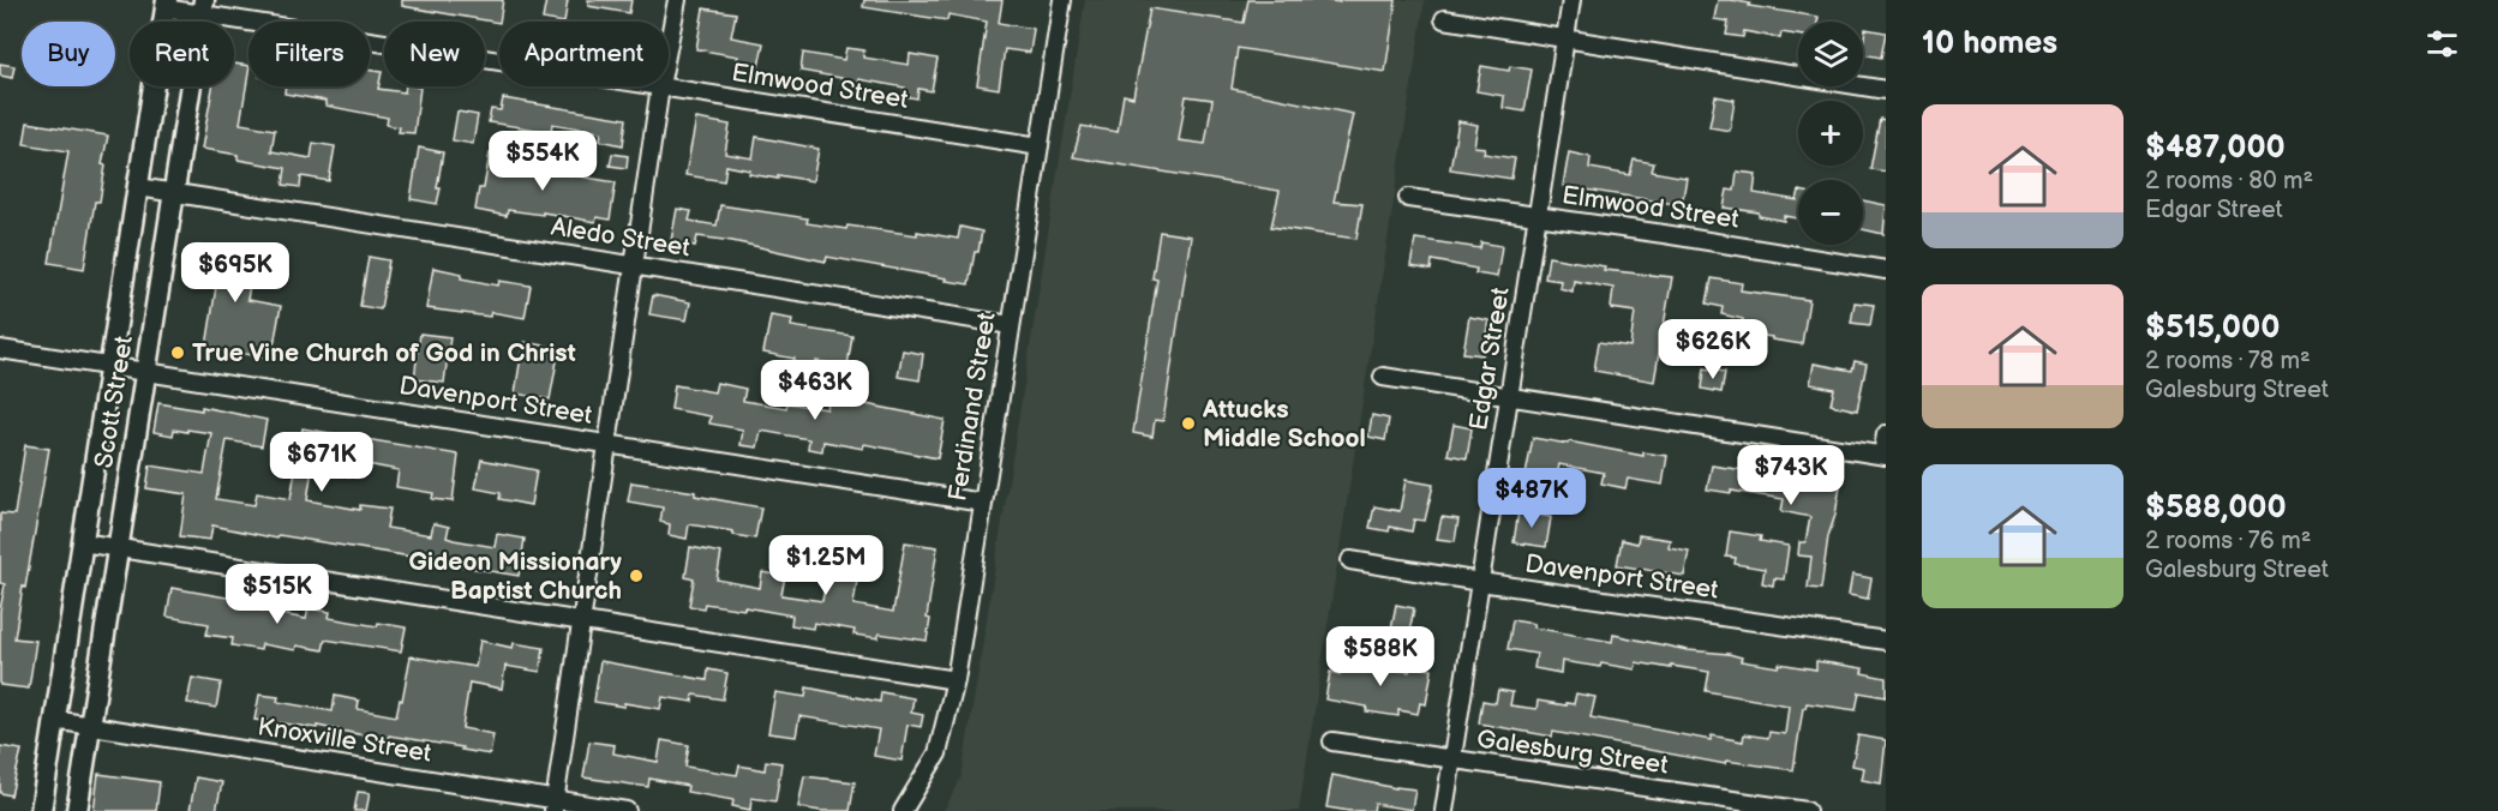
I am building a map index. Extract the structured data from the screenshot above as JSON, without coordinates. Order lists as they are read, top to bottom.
{
  "streets": {
    "main road": ["Scott Street"],
    "street": [
      "Elmwood Street",
      "Aledo Street",
      "Edgar Street",
      "Davenport Street",
      "Ferdinand Street",
      "Knoxville Street",
      "Galesburg Street"
    ]
  },
  "crossings": [
    ["Elmwood Street", "Edgar Street"],
    ["Elmwood Street", "Scott Street"],
    ["Elmwood Street", "Ferdinand Street"],
    ["Aledo Street", "Scott Street"],
    ["Aledo Street", "Ferdinand Street"],
    ["Edgar Street", "Davenport Street"],
    ["Edgar Street", "Galesburg Street"],
    ["Davenport Street", "Scott Street"],
    ["Davenport Street", "Ferdinand Street"],
    ["Scott Street", "Knoxville Street"]
  ],
  "places": ["True Vine Church of God in Christ", "Attucks Middle School", "Gideon Missionary Baptist Church"],
  "page": {
    "heading": "10 homes",
    "map_buttons": ["+", "−"],
    "chip": [
      "Buy",
      "Rent",
      "Filters",
      "New",
      "Apartment"
    ],
    "list": [
      {
        "name": "$487,000",
        "note": "2 rooms · 80 m² · Edgar Street"
      },
      {
        "name": "$515,000",
        "note": "2 rooms · 78 m² · Galesburg Street"
      },
      {
        "name": "$588,000",
        "note": "2 rooms · 76 m² · Galesburg Street"
      }
    ],
    "price": [
      "$554K",
      "$695K",
      "$626K",
      "$463K",
      "$671K",
      "$743K",
      "$487K",
      "$1.25M",
      "$515K",
      "$588K"
    ]
  }
}
